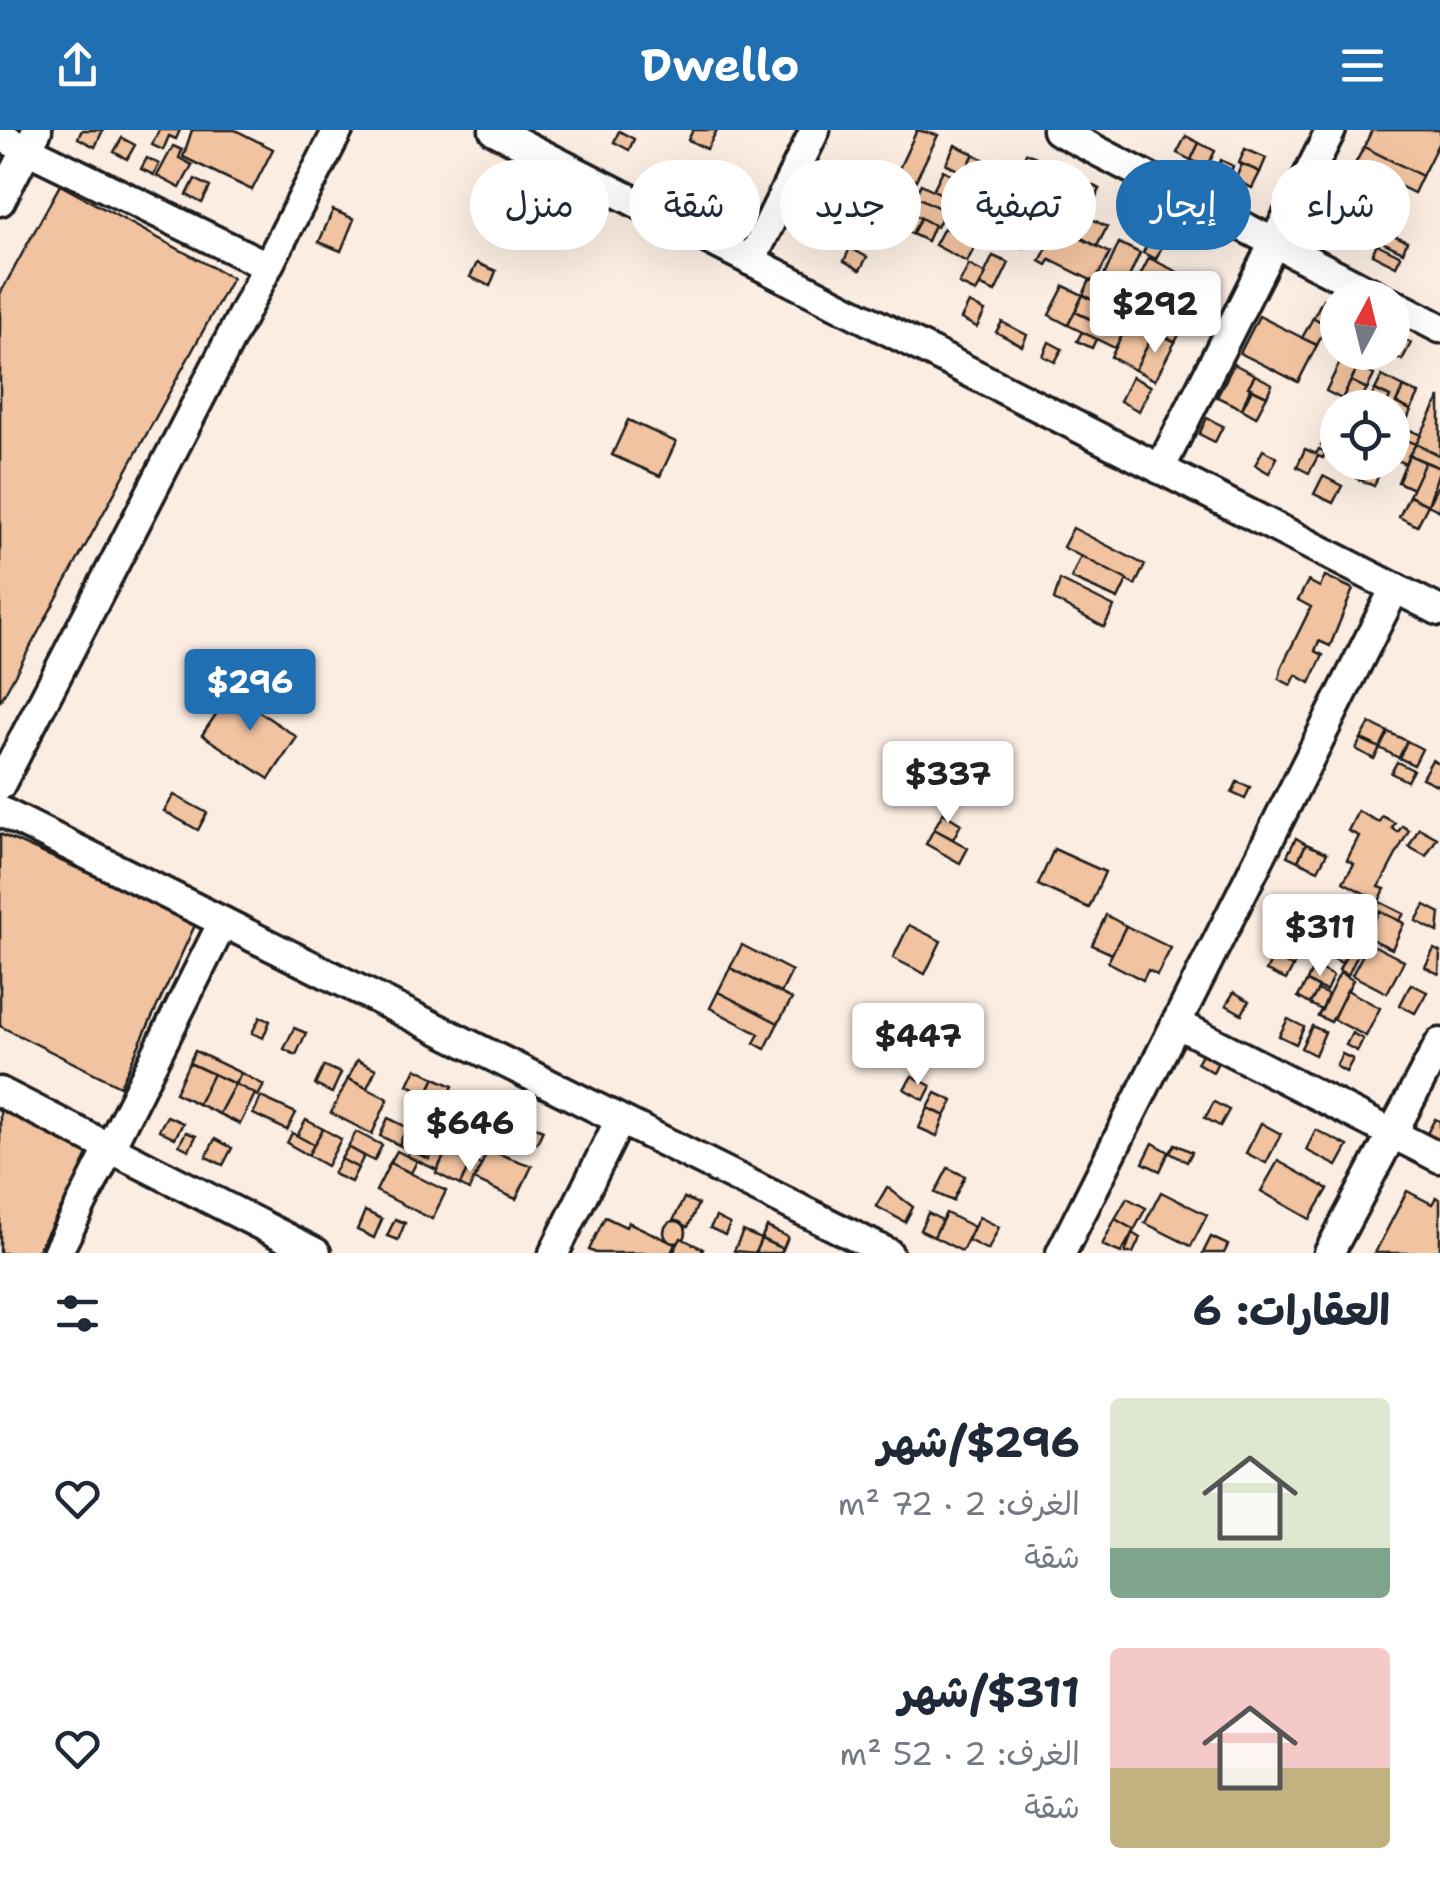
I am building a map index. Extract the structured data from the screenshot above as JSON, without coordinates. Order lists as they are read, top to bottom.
{
  "north": "top",
  "page": {
    "header": "Dwello",
    "chip": [
      "شراء",
      "إيجار",
      "تصفية",
      "جديد",
      "شقة",
      "منزل"
    ],
    "price": [
      "$292",
      "$296",
      "$337",
      "$311",
      "$447",
      "$646"
    ],
    "heading": "العقارات: 6",
    "list": [
      {
        "name": "$296/شهر",
        "note": "الغرف: 2 · 72 m² · شقة"
      },
      {
        "name": "$311/شهر",
        "note": "الغرف: 2 · 52 m² · شقة"
      }
    ]
  }
}
